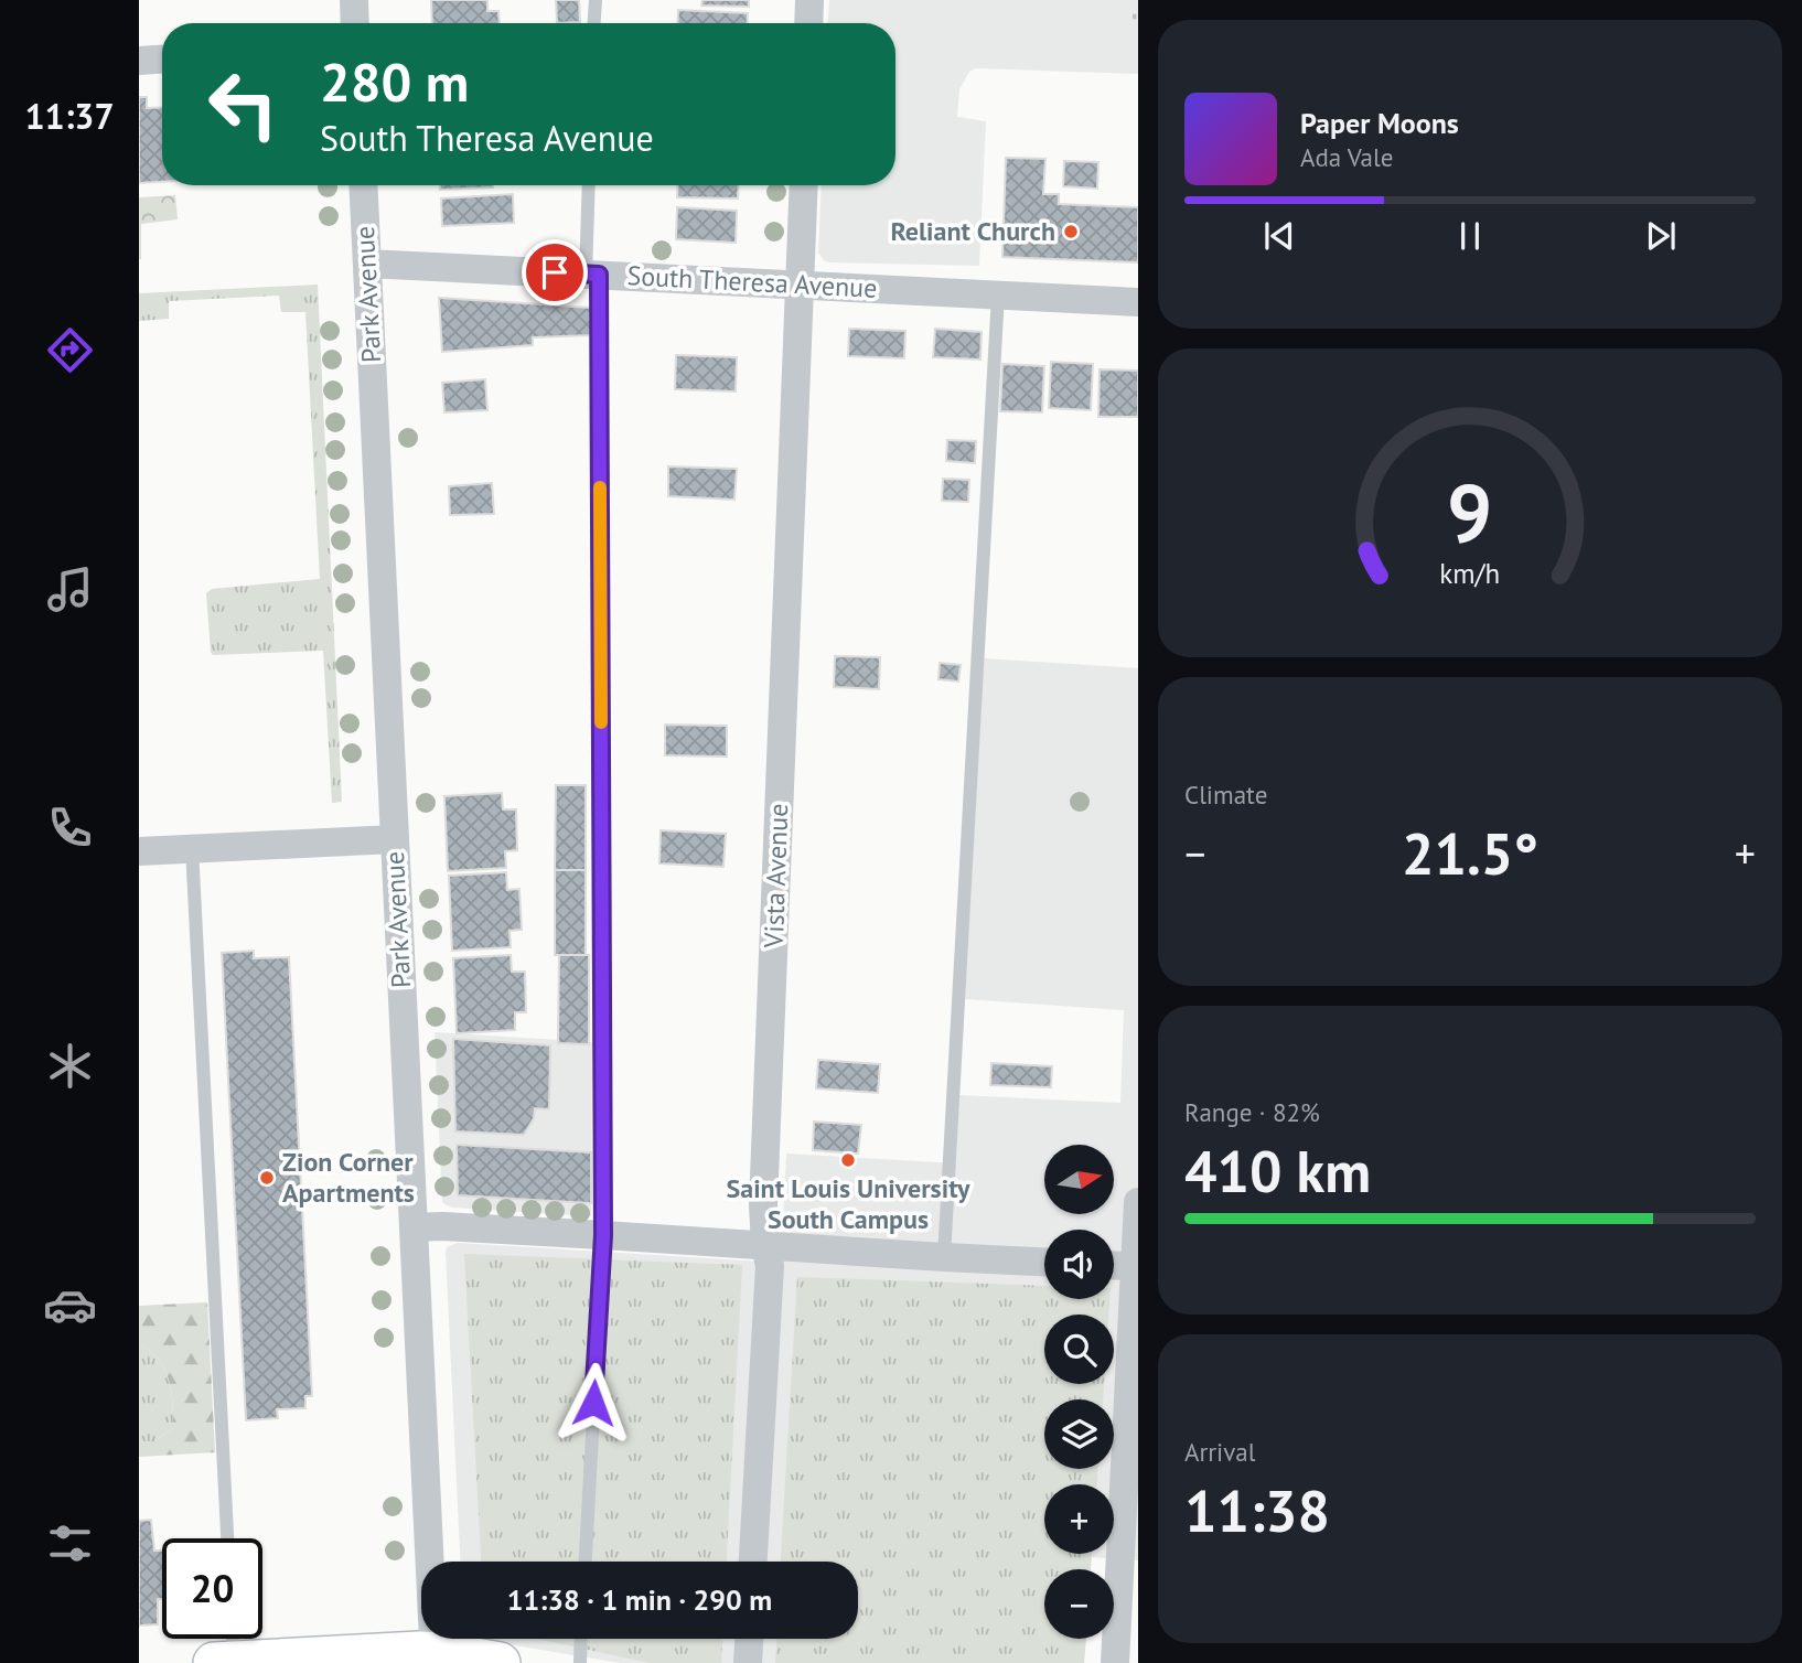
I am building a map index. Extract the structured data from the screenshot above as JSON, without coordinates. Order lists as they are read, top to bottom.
{
  "streets": {
    "street": ["South Theresa Avenue", "Park Avenue", "Vista Avenue"]
  },
  "crossings": [
    ["South Theresa Avenue", "Park Avenue"],
    ["South Theresa Avenue", "Vista Avenue"]
  ],
  "places": ["Reliant Church", "Saint Louis University South Campus", "Zion Corner Apartments"],
  "north": "right",
  "page": {
    "tabs": "11:37",
    "turn": ["280 m", "South Theresa Avenue"],
    "song": ["Paper Moons", "Ada Vale"],
    "tile": [
      "Climate",
      ["Range · 82%", "410 km"],
      ["Arrival", "11:38"]
    ],
    "heat": ["−", "21.5°", "+"],
    "map_buttons": ["+", "−"],
    "limit": "20",
    "trip": "11:38 · 1 min · 290 m",
    "gauge": ["9", "km/h"]
  }
}
